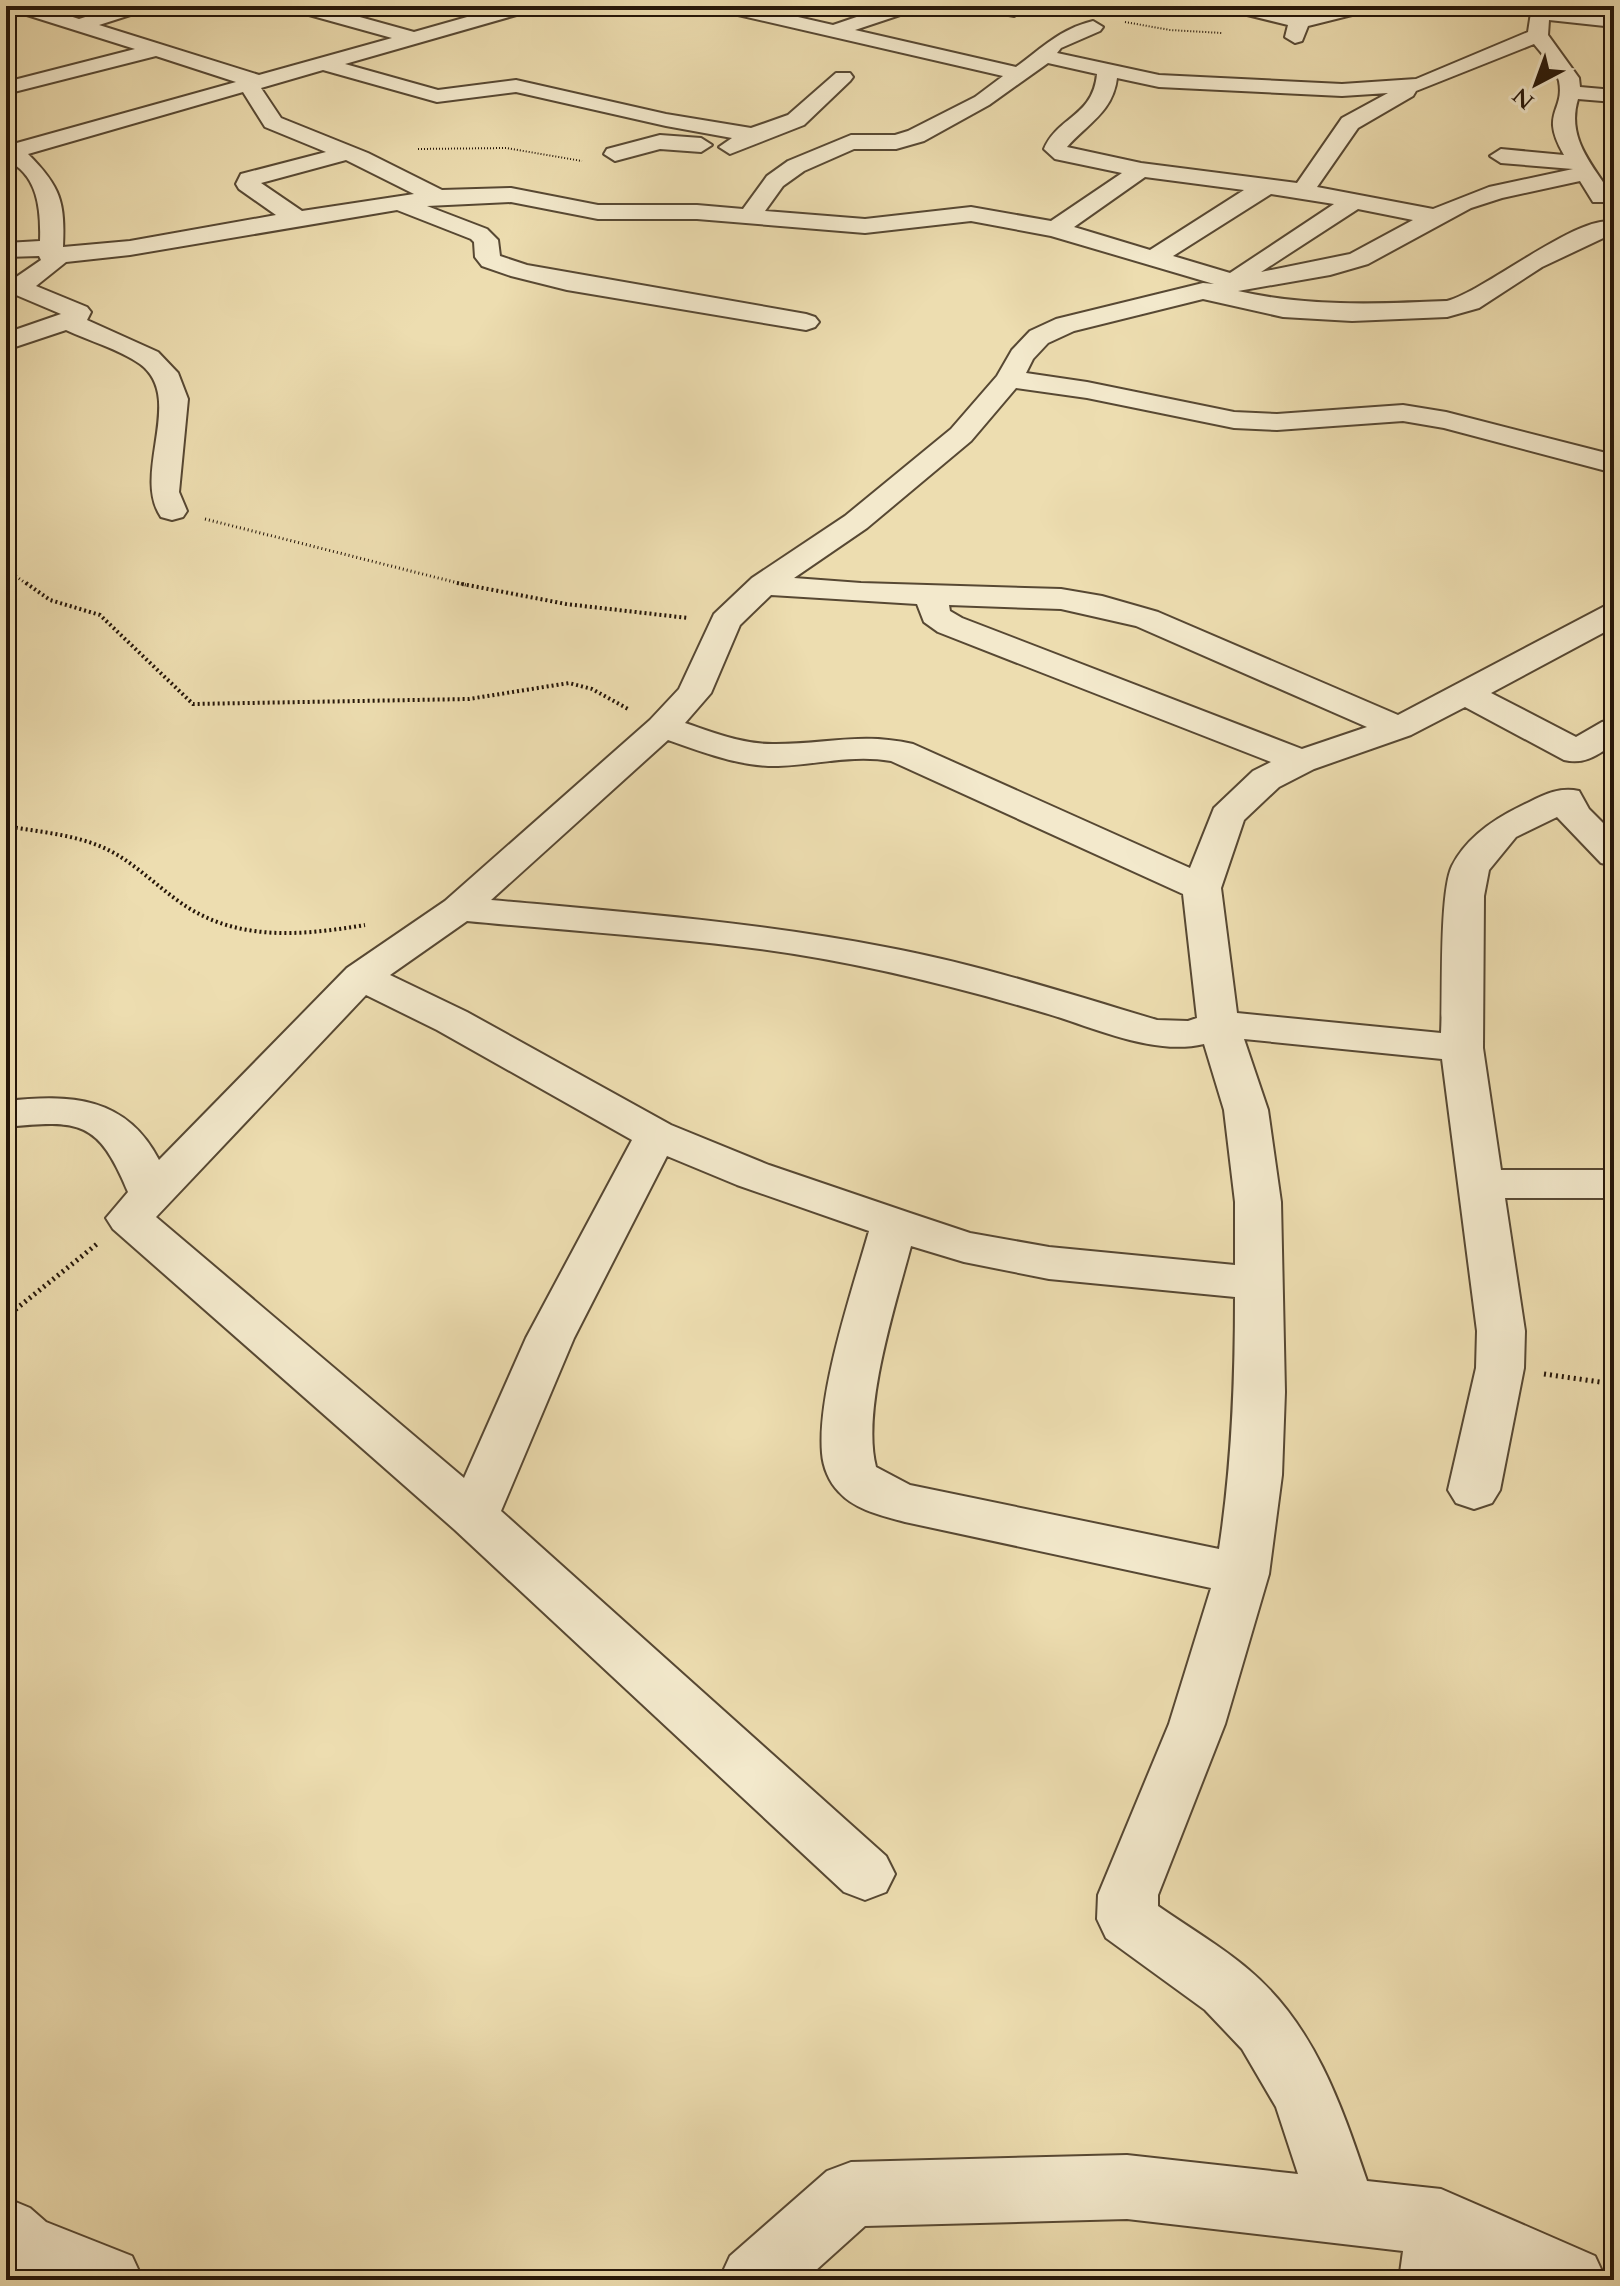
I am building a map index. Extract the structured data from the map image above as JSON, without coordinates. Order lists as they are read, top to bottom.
{
  "north": "bottom left"
}
